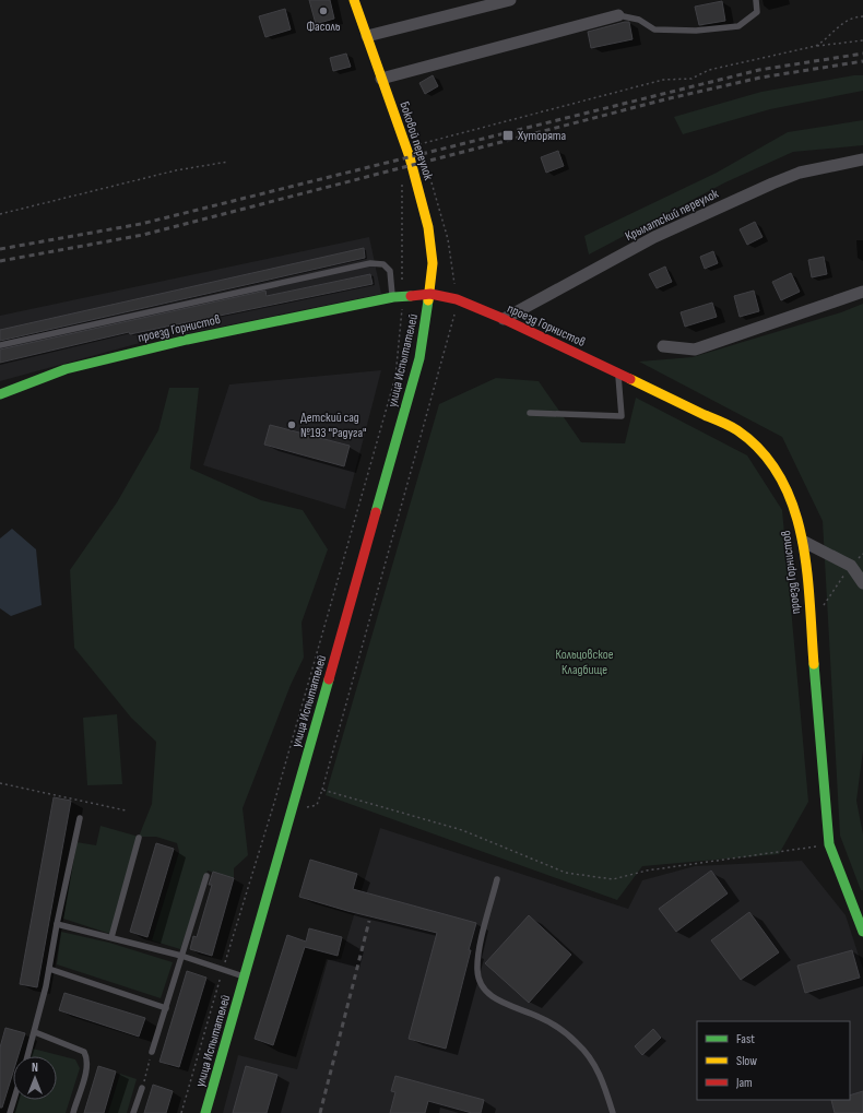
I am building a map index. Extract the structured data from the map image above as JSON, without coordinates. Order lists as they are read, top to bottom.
{
  "streets": {
    "street": [
      "Боковой переулок",
      "Крылатский переулок",
      "проезд Горнистов",
      "улица Испытателей"
    ]
  },
  "crossings": [
    ["Боковой переулок", "проезд Горнистов"],
    ["Боковой переулок", "улица Испытателей"],
    ["Крылатский переулок", "проезд Горнистов"],
    ["проезд Горнистов", "улица Испытателей"]
  ],
  "parks": ["Кольцовское Кладбище"],
  "places": {
    "other": ["Фасоль", "Детский сад №193 \"Радуга\""],
    "transit": ["Хуторята"]
  },
  "legend": ["Fast", "Slow", "Jam"],
  "north": "top"
}
